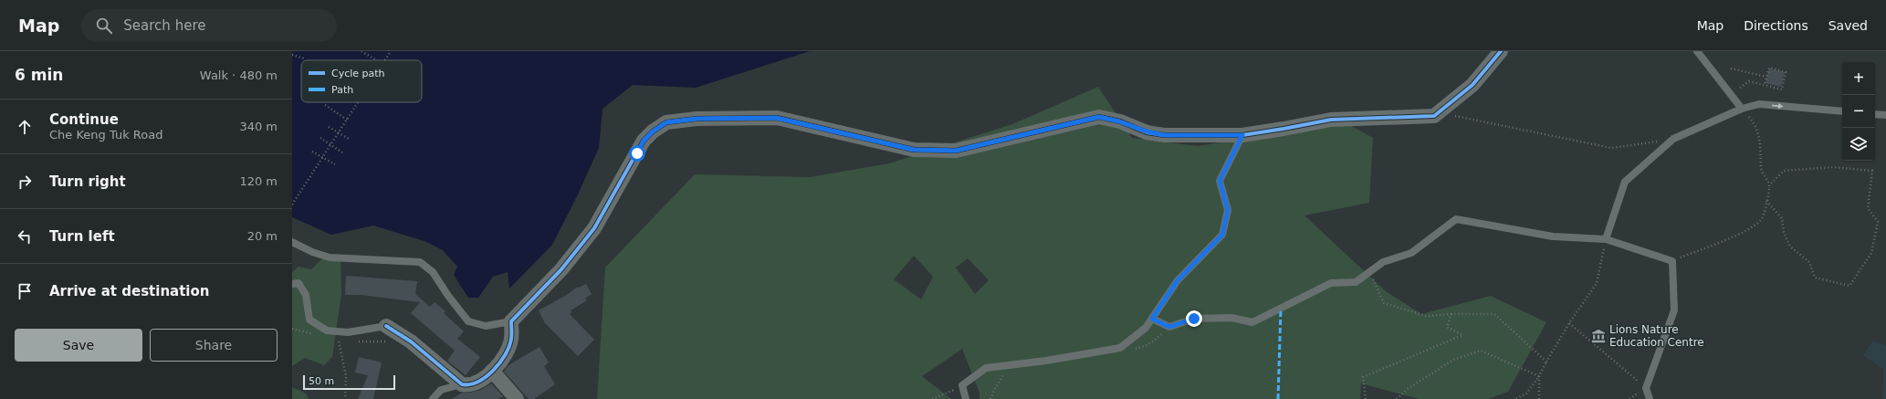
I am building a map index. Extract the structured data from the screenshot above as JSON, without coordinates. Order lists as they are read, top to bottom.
{
  "places": {
    "museum": ["Lions Nature Education Centre"]
  },
  "legend": ["Cycle path", "Path"],
  "scale_bar": "50 m",
  "page": {
    "header": "Map",
    "search": "Search here",
    "nav": ["Map", "Directions", "Saved"],
    "heading": ["6 min", "Walk · 480 m"],
    "map_buttons": ["+", "−"],
    "list": [
      ["Continue", "Che Keng Tuk Road", "340 m"],
      ["Turn right", "120 m"],
      ["Turn left", "20 m"],
      "Arrive at destination"
    ],
    "buttons": ["Save", "Share"],
    "scale": "50 m"
  }
}
